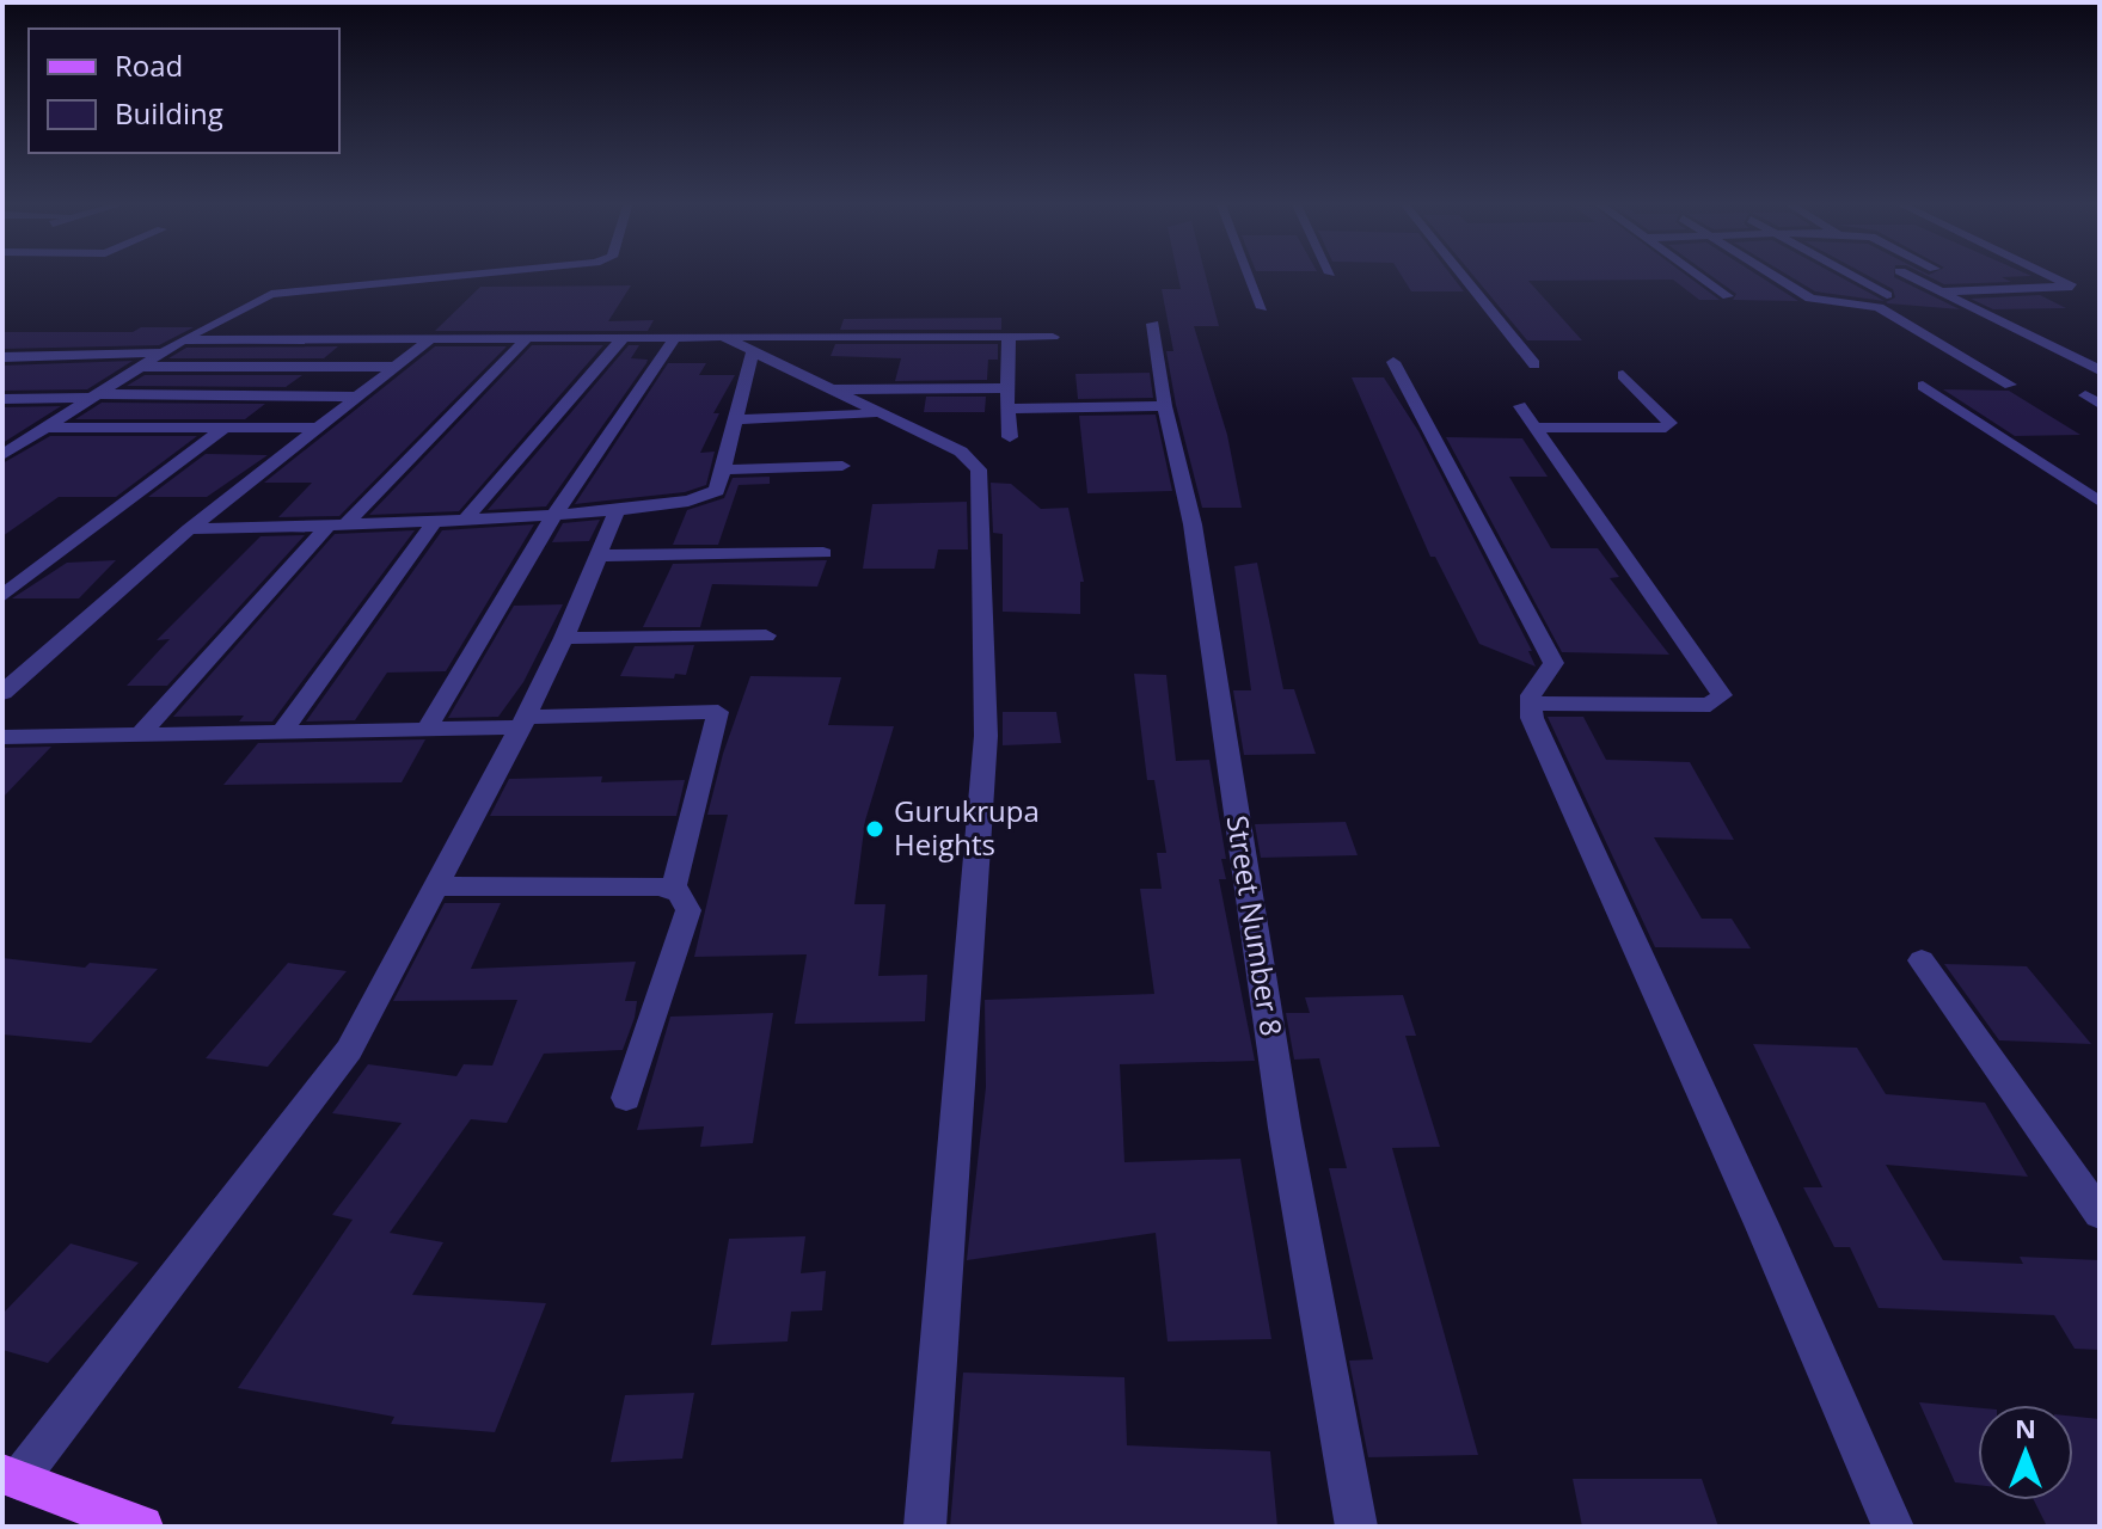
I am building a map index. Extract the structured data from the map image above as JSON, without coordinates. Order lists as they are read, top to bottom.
{
  "streets": {
    "street": ["Street Number 8"]
  },
  "places": ["Gurukrupa Heights"],
  "legend": ["Road", "Building"],
  "north": "top"
}
